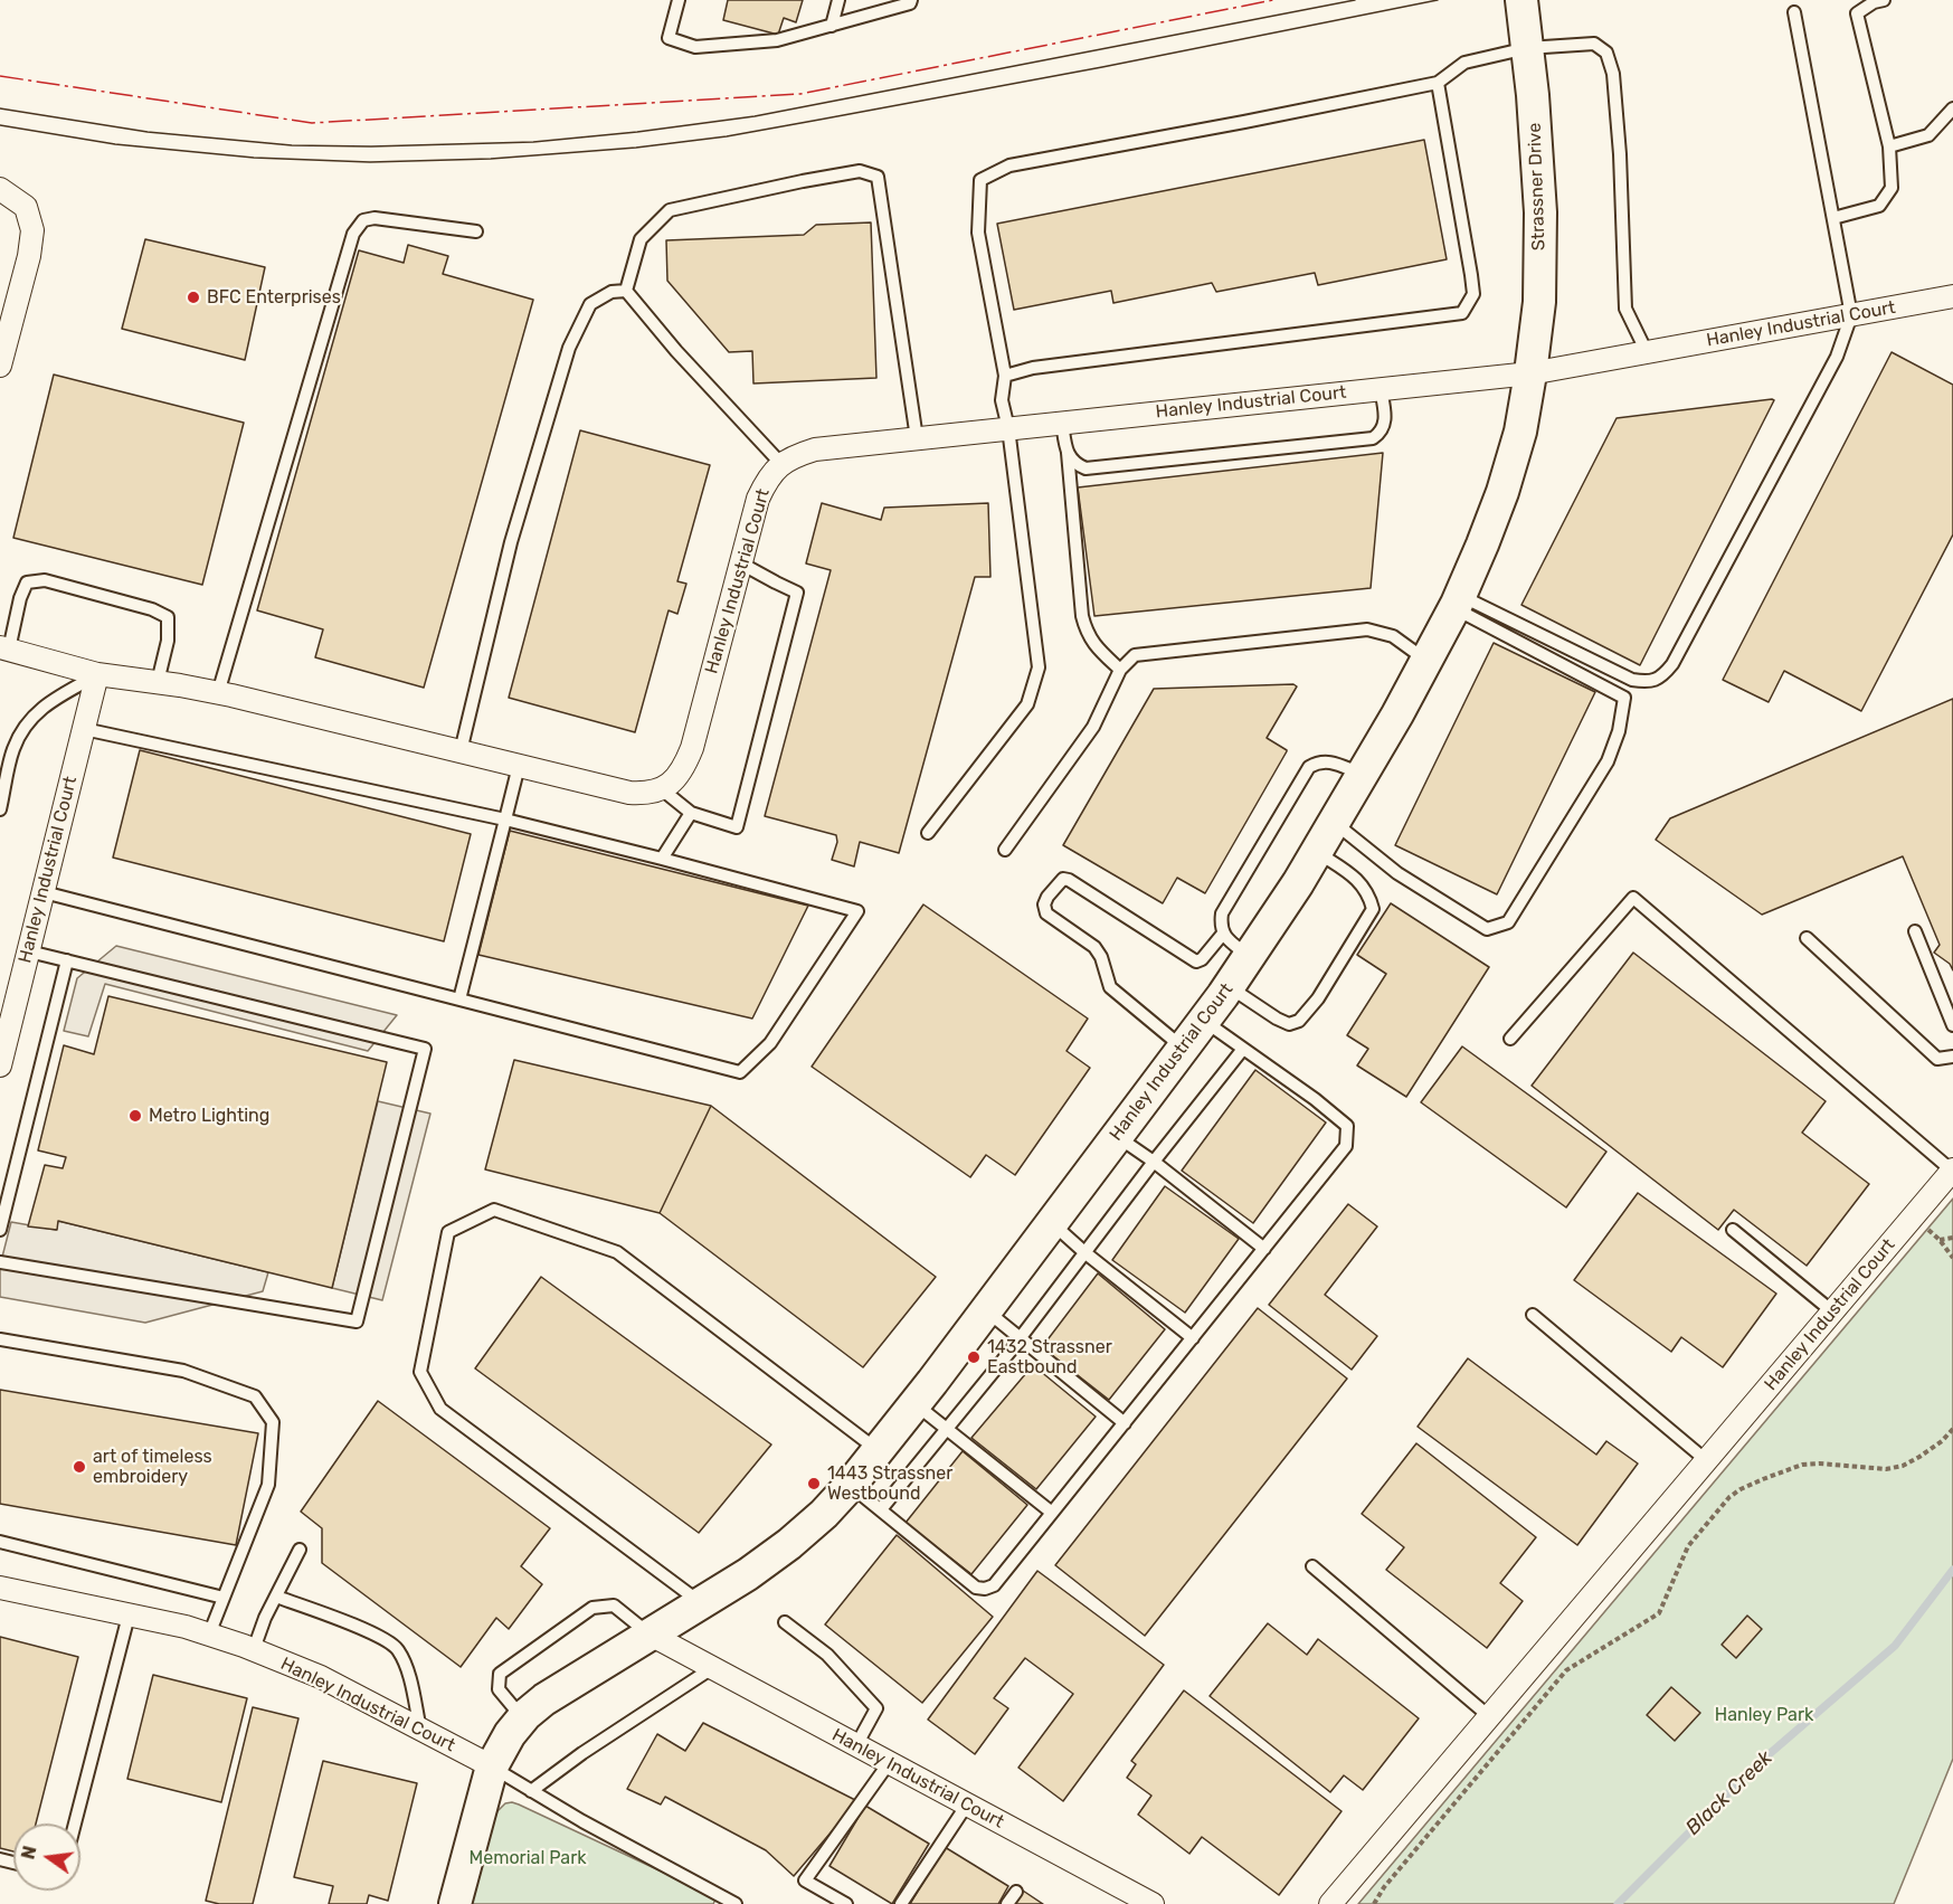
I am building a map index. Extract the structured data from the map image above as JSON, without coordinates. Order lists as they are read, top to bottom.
{
  "streets": {
    "street": ["Strassner Drive", "Hanley Industrial Court"]
  },
  "crossings": [
    ["Strassner Drive", "Hanley Industrial Court"]
  ],
  "water": ["Black Creek"],
  "parks": ["Hanley Park", "Memorial Park"],
  "places": [
    "BFC Enterprises",
    "Metro Lighting",
    "1432 Strassner Eastbound",
    "art of timeless embroidery",
    "1443 Strassner Westbound"
  ],
  "north": "left"
}
